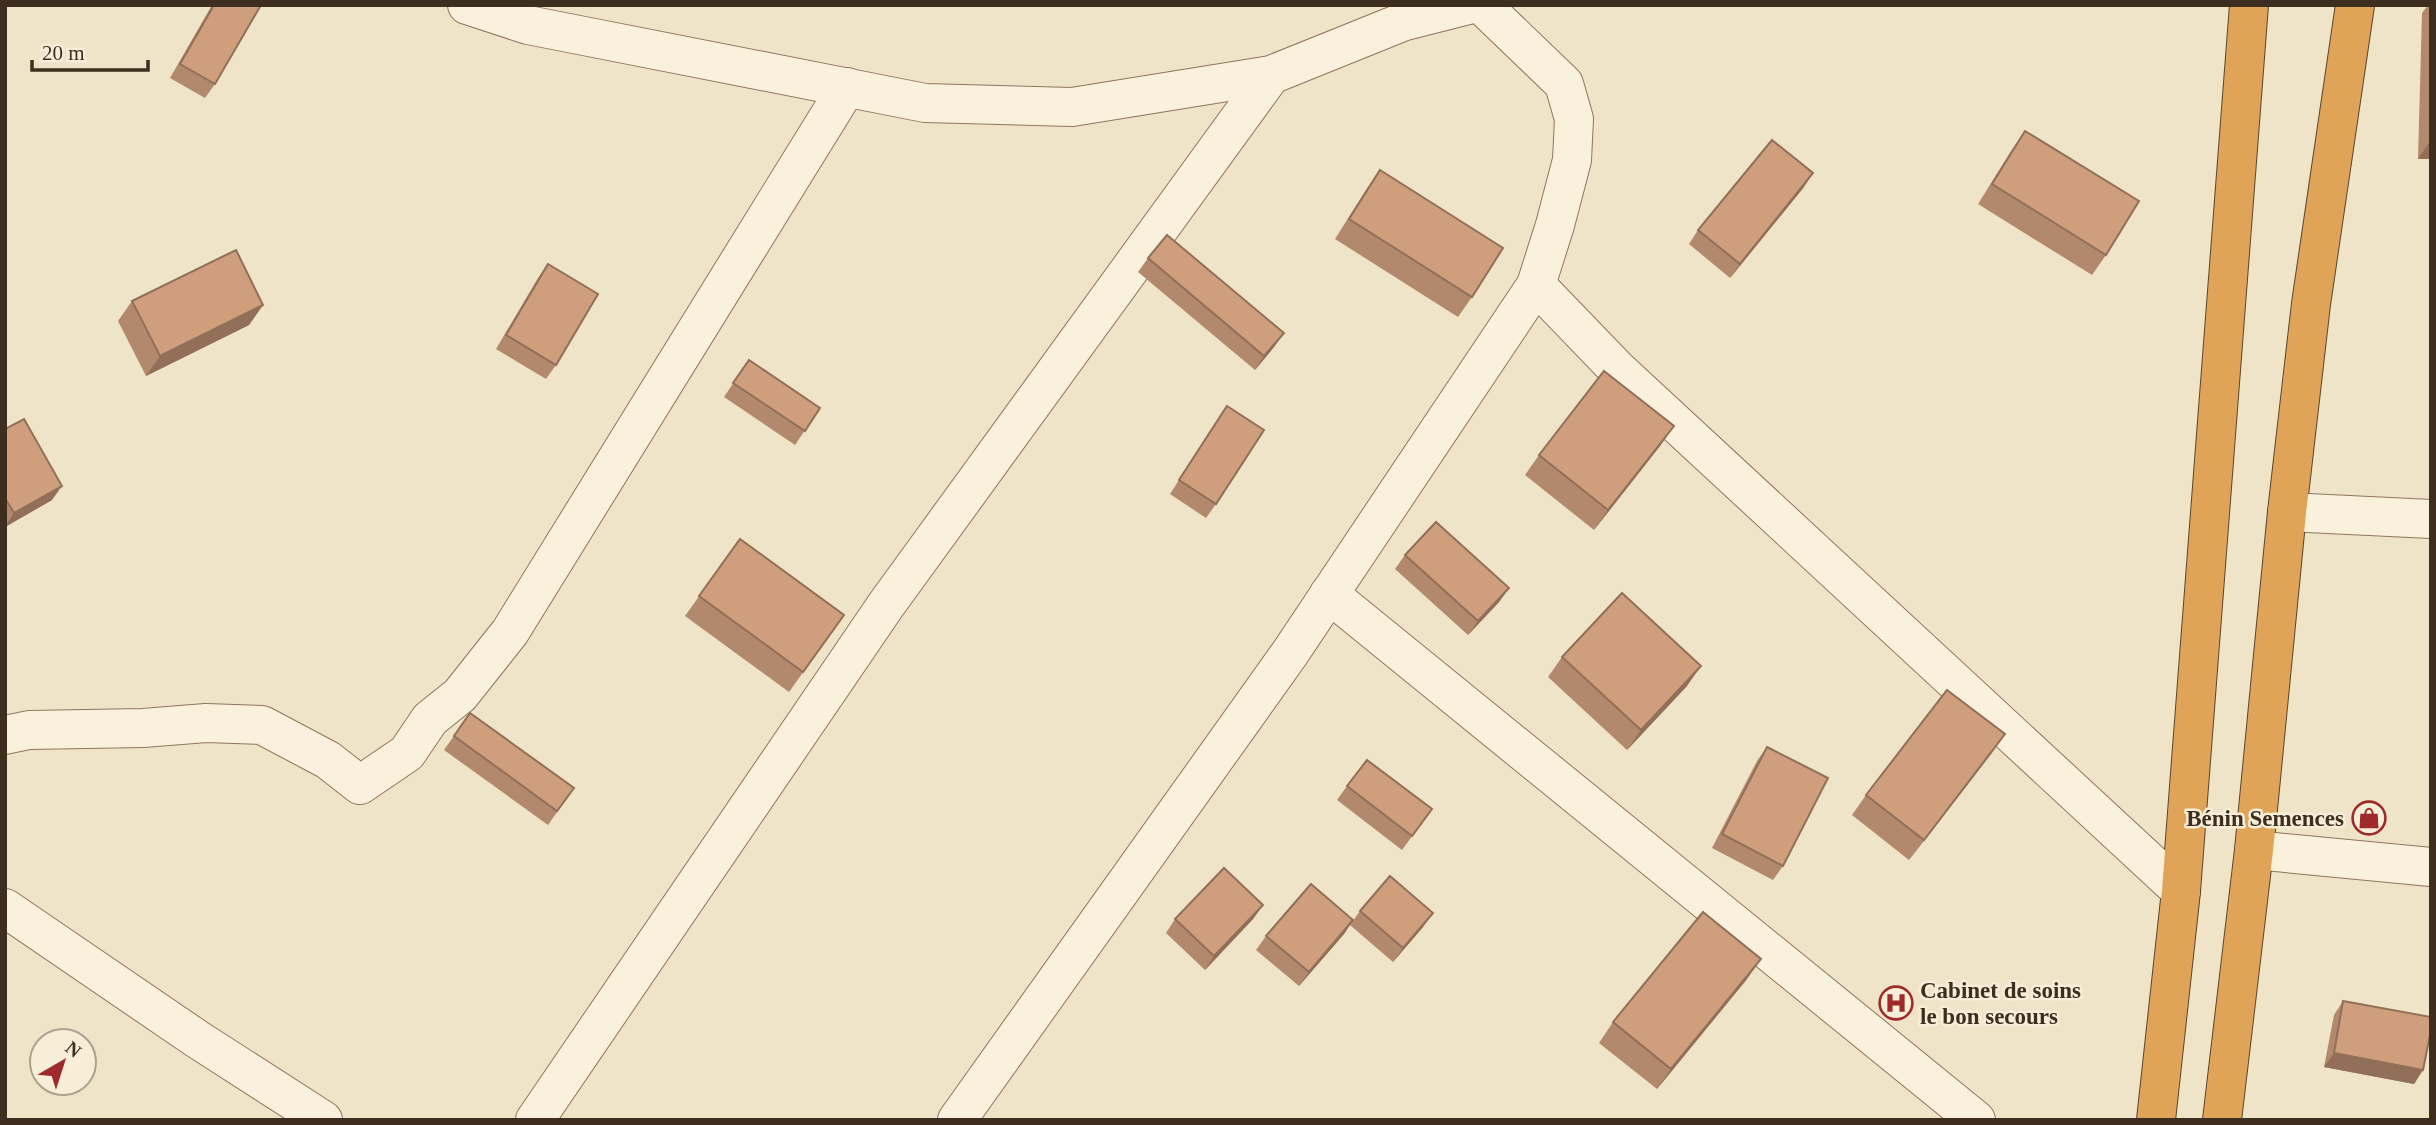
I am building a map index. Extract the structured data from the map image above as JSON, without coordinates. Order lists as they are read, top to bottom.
{
  "places": {
    "shop": ["Bénin Semences"],
    "hospital": ["Cabinet de soins le bon secours"]
  },
  "scale_bar": "20 m",
  "north": "top right"
}
